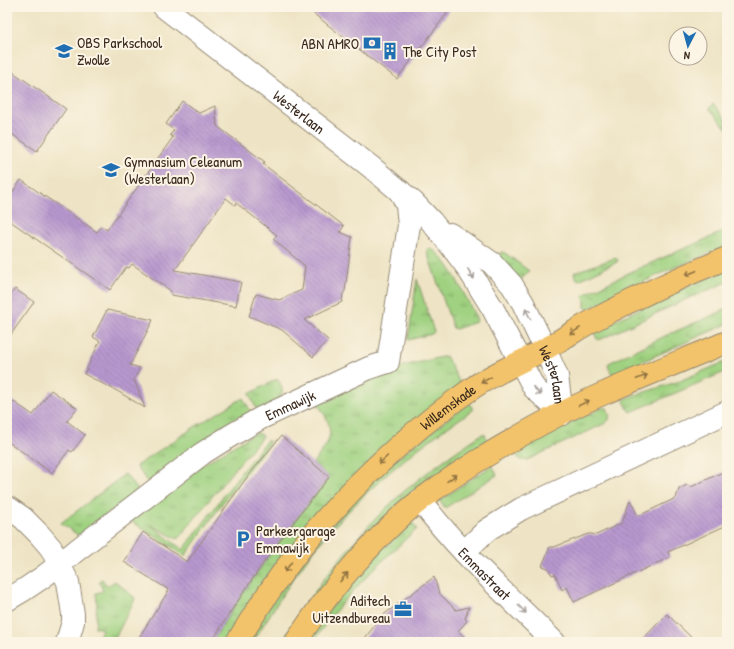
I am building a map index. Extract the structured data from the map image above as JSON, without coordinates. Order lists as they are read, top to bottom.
{
  "streets": {
    "main road": ["Willemskade"],
    "street": ["Westerlaan", "Emmawijk", "Emmastraat"]
  },
  "crossings": [
    ["Westerlaan", "Emmawijk"],
    ["Westerlaan", "Willemskade"]
  ],
  "one_way": ["Emmastraat"],
  "places": {
    "bank": ["ABN AMRO"],
    "school or university": ["OBS Parkschool Zwolle", "Gymnasium Celeanum (Westerlaan)"],
    "building": ["The City Post"],
    "parking": ["Parkeergarage Emmawijk"],
    "office": ["Aditech Uitzendbureau"]
  },
  "north": "bottom"
}
